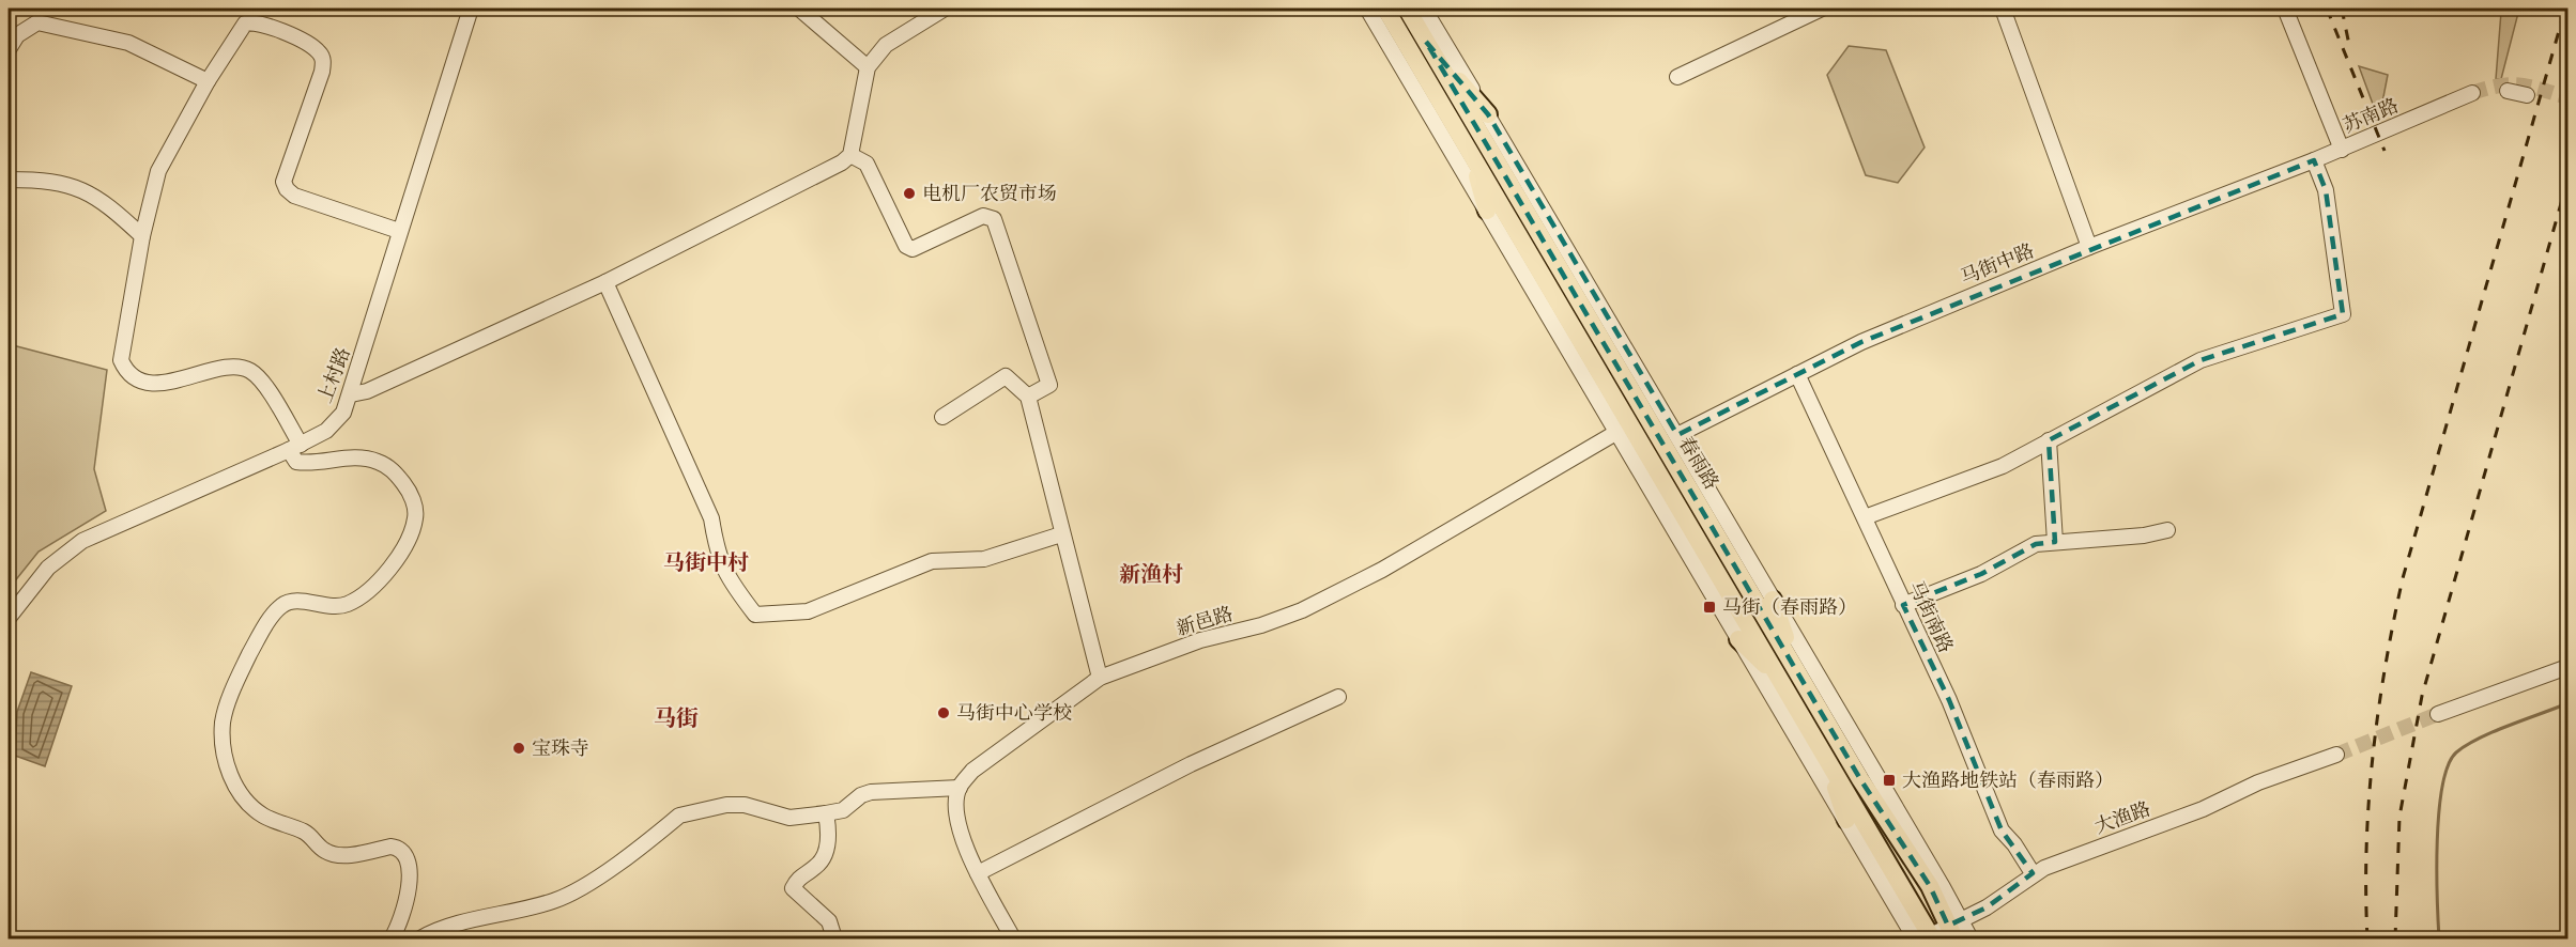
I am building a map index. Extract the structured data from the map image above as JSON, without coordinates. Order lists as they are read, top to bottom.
{
  "streets": {
    "main road": ["春雨路"],
    "street": [
      "苏南路",
      "马街中路",
      "上村路",
      "马街南路",
      "新邑路",
      "大渔路"
    ]
  },
  "crossings": [
    ["苏南路", "马街中路"],
    ["马街中路", "马街南路"],
    ["春雨路", "大渔路"],
    ["马街南路", "大渔路"]
  ],
  "districts": ["马街中村", "新渔村", "马街"],
  "places": {
    "other": ["电机厂农贸市场", "马街中心学校", "宝珠寺"],
    "transit": ["马街（春雨路）", "大渔路地铁站（春雨路）"]
  }
}
